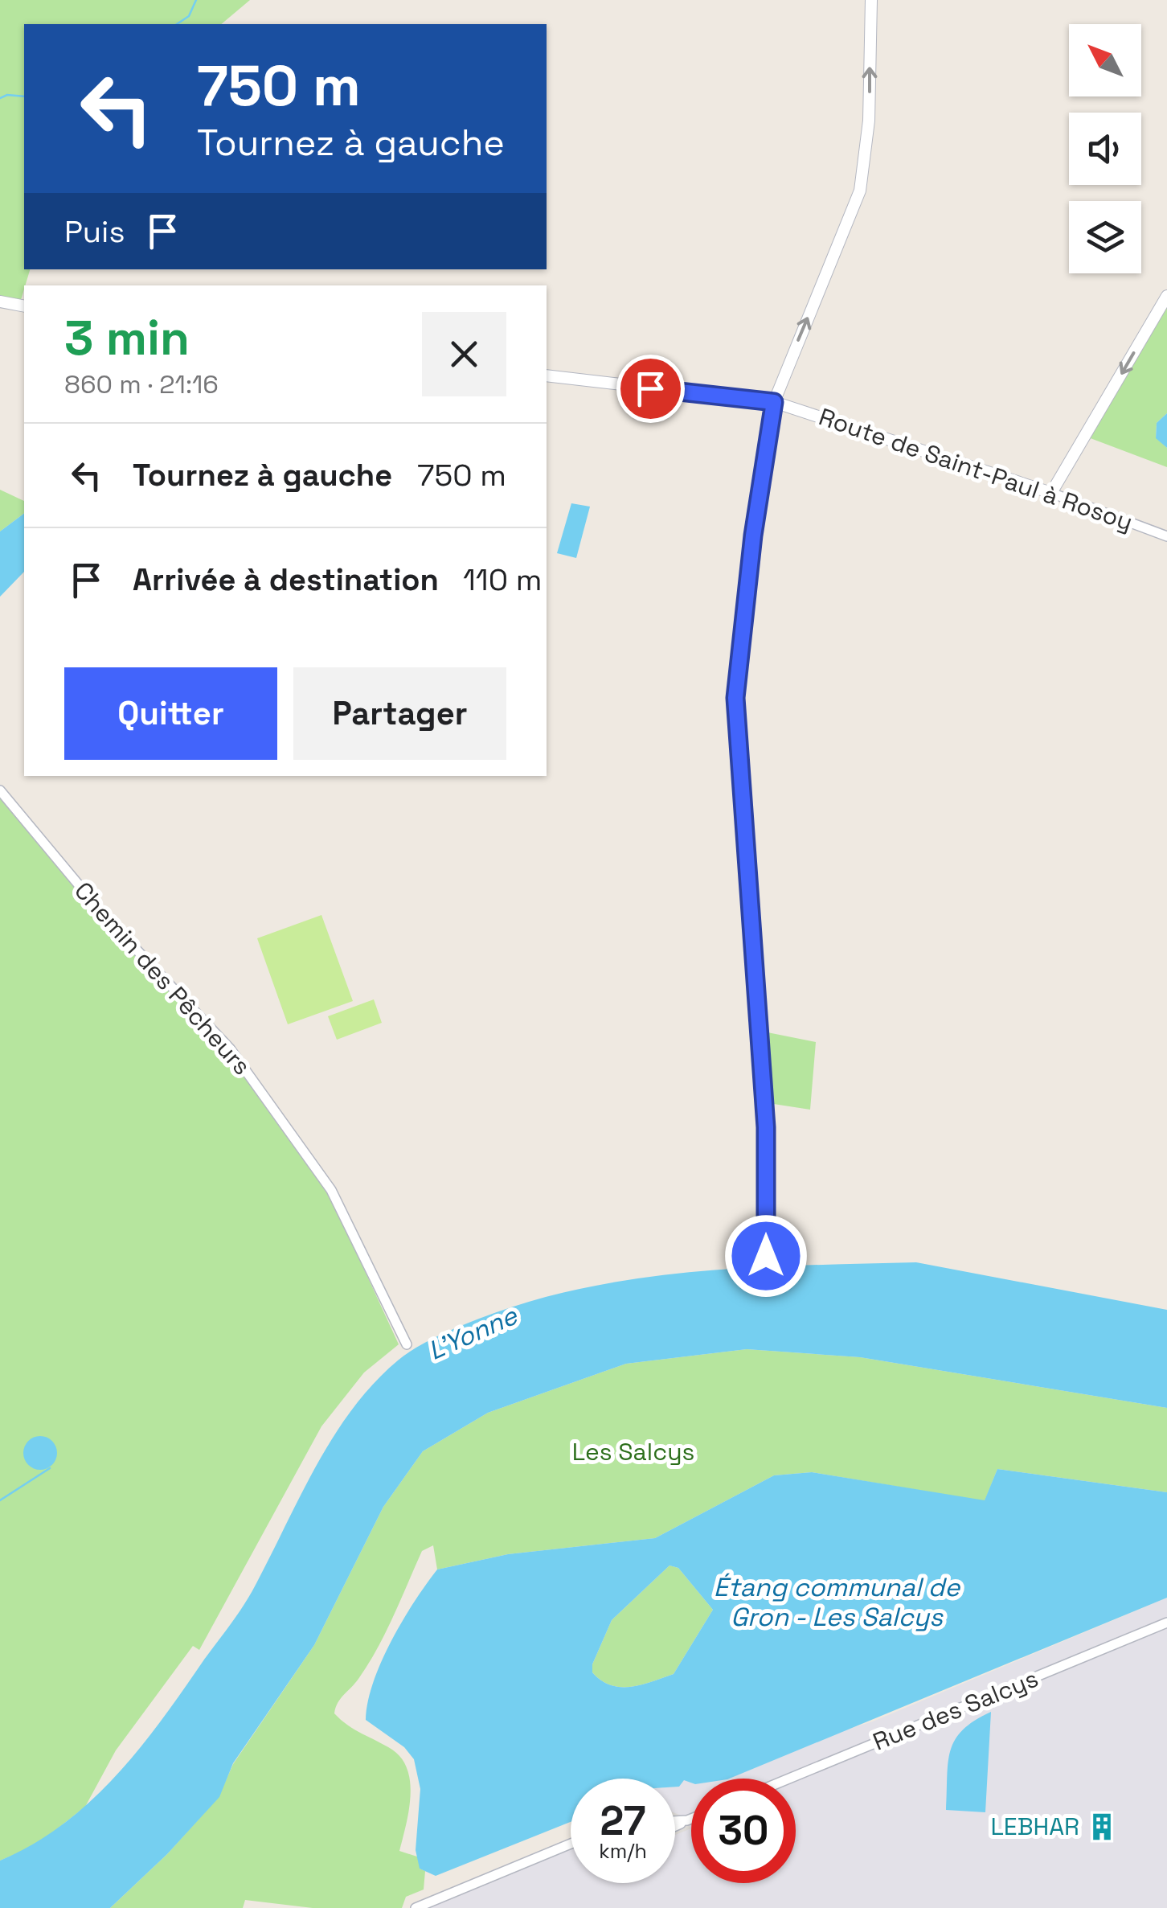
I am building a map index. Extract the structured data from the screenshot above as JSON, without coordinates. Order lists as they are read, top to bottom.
{
  "streets": {
    "street": ["Route de Saint-Paul à Rosoy", "Chemin des Pêcheurs", "Rue des Salcys"]
  },
  "water": ["L'Yonne", "Étang communal de Gron - Les Salcys"],
  "parks": ["Les Salcys"],
  "places": {
    "building": ["LEBHAR"]
  },
  "north": "top left",
  "page": {
    "turn": ["750 m", "Tournez à gauche"],
    "then": "Puis",
    "heading": ["3 min", "860 m · 21:16"],
    "list": [
      {
        "name": "Tournez à gauche",
        "value": "750 m"
      },
      {
        "name": "Arrivée à destination",
        "value": "110 m"
      }
    ],
    "buttons": ["Quitter", "Partager"],
    "speed": "27 km/h",
    "limit": "30"
  }
}
